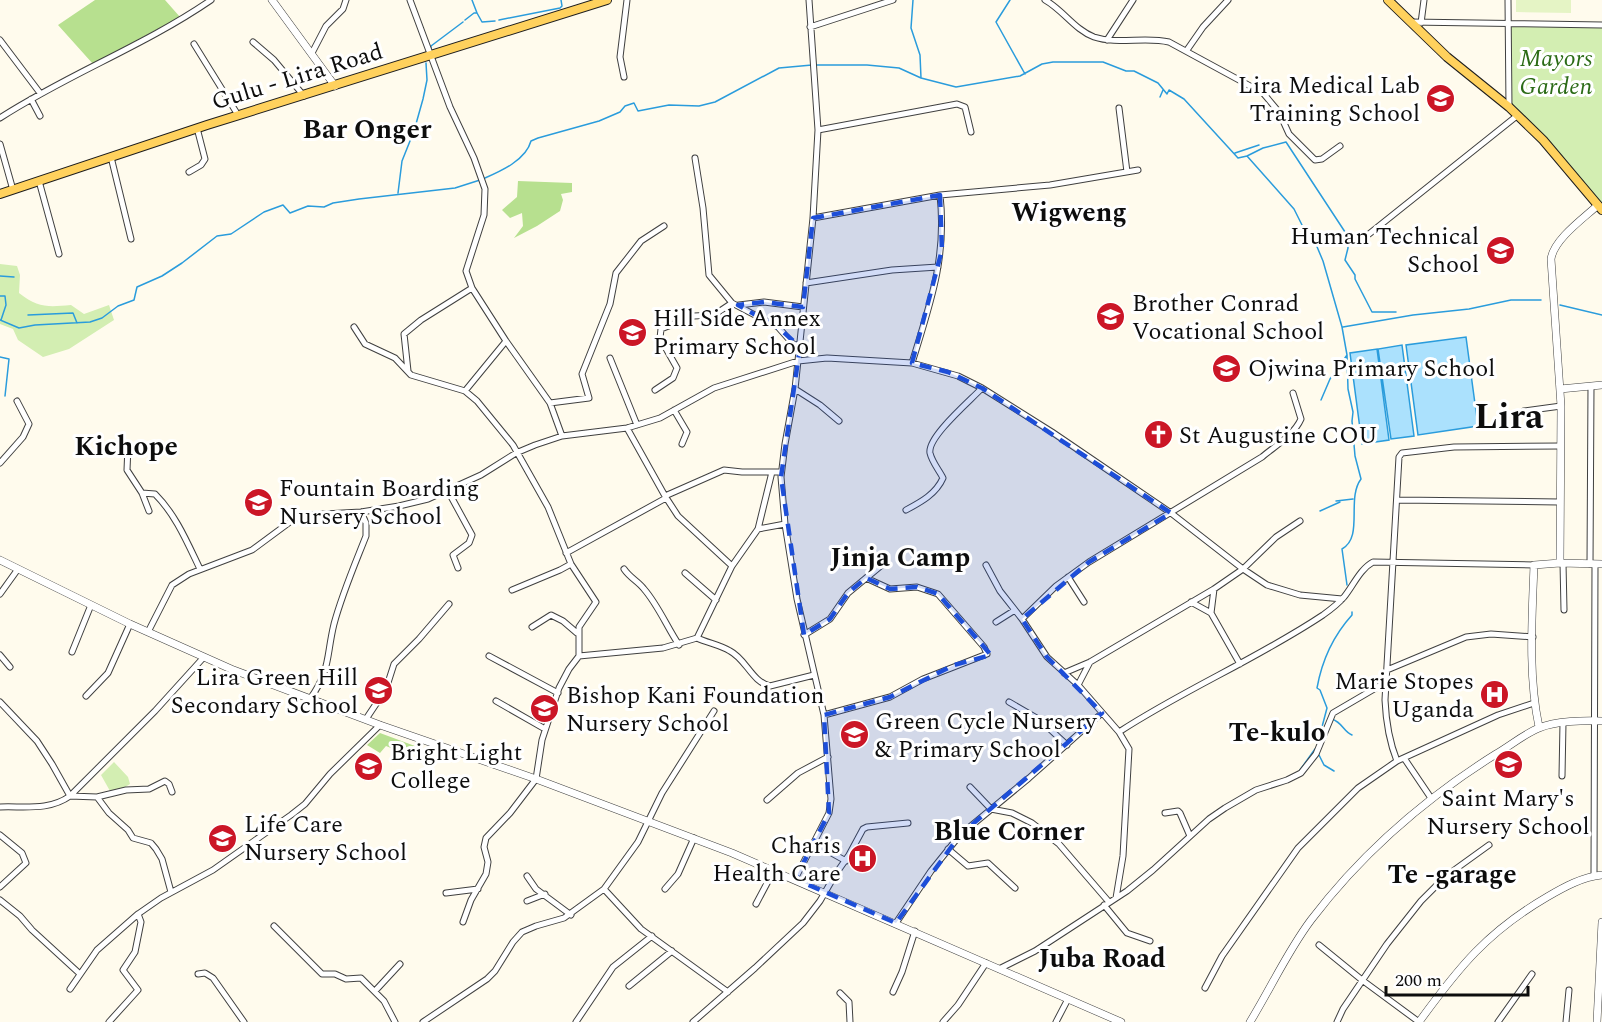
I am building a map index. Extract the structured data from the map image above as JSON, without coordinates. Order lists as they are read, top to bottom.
{
  "streets": {
    "main road": ["Gulu - Lira Road"]
  },
  "districts": [
    "Bar Onger",
    "Wigweng",
    "Lira",
    "Kichope",
    "Jinja Camp",
    "Te-kulo",
    "Blue Corner",
    "Te -garage",
    "Juba Road"
  ],
  "parks": ["Mayors Garden"],
  "places": {
    "school or university": [
      "Lira Medical Lab Training School",
      "Human Technical School",
      "Brother Conrad Vocational School",
      "Hill Side Annex Primary School",
      "Ojwina Primary School",
      "Fountain Boarding Nursery School",
      "Lira Green Hill Secondary School",
      "Bishop Kani Foundation Nursery School",
      "Green Cycle Nursery & Primary School",
      "Saint Mary's Nursery School",
      "Bright Light College",
      "Life Care Nursery School"
    ],
    "church": ["St Augustine COU"],
    "hospital": ["Marie Stopes Uganda", "Charis Health Care"]
  },
  "scale_bar": "200 m"
}
